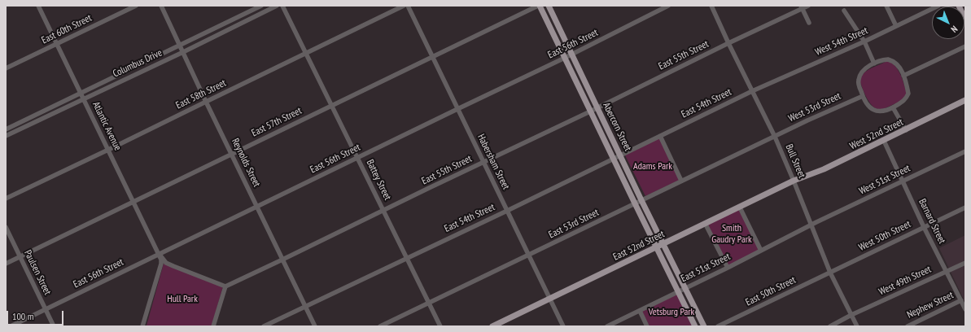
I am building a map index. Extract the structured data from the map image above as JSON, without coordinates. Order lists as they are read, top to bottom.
{
  "streets": {
    "main road": ["Abercorn Street", "West 52nd Street", "East 52nd Street"],
    "street": [
      "East 60th Street",
      "West 54th Street",
      "East 56th Street",
      "East 55th Street",
      "Columbus Drive",
      "East 58th Street",
      "East 54th Street",
      "West 53rd Street",
      "East 57th Street",
      "Atlantic Avenue",
      "Bull Street",
      "Habersham Street",
      "Reynolds Street",
      "Battey Street",
      "West 51st Street",
      "Barnard Street",
      "East 53rd Street",
      "West 50th Street",
      "East 51st Street",
      "Paulsen Street",
      "West 49th Street",
      "East 50th Street",
      "Nephew Street"
    ]
  },
  "crossings": [
    ["East 60th Street", "Atlantic Avenue"],
    ["West 54th Street", "East 54th Street"],
    ["West 54th Street", "Bull Street"],
    ["East 56th Street", "Atlantic Avenue"],
    ["East 56th Street", "Abercorn Street"],
    ["East 56th Street", "Habersham Street"],
    ["East 56th Street", "Reynolds Street"],
    ["East 56th Street", "Battey Street"],
    ["East 56th Street", "Paulsen Street"],
    ["East 55th Street", "Atlantic Avenue"],
    ["East 55th Street", "Abercorn Street"],
    ["East 55th Street", "Bull Street"],
    ["East 55th Street", "Habersham Street"],
    ["East 55th Street", "Reynolds Street"],
    ["East 55th Street", "Battey Street"],
    ["Columbus Drive", "Atlantic Avenue"],
    ["Columbus Drive", "Reynolds Street"],
    ["East 58th Street", "Atlantic Avenue"],
    ["East 58th Street", "Reynolds Street"],
    ["East 58th Street", "Battey Street"],
    ["East 54th Street", "Abercorn Street"],
    ["East 54th Street", "Bull Street"],
    ["East 54th Street", "Habersham Street"],
    ["East 54th Street", "Reynolds Street"],
    ["East 54th Street", "Battey Street"],
    ["West 53rd Street", "Bull Street"],
    ["West 53rd Street", "East 53rd Street"],
    ["East 57th Street", "Atlantic Avenue"],
    ["East 57th Street", "Abercorn Street"],
    ["East 57th Street", "Habersham Street"],
    ["East 57th Street", "Reynolds Street"],
    ["East 57th Street", "Battey Street"],
    ["East 57th Street", "Paulsen Street"],
    ["Abercorn Street", "East 53rd Street"],
    ["Abercorn Street", "East 52nd Street"],
    ["Abercorn Street", "East 51st Street"],
    ["West 52nd Street", "Bull Street"],
    ["West 52nd Street", "Barnard Street"],
    ["West 52nd Street", "East 52nd Street"],
    ["Bull Street", "West 51st Street"],
    ["Bull Street", "East 53rd Street"],
    ["Bull Street", "West 50th Street"],
    ["Bull Street", "East 52nd Street"],
    ["Bull Street", "East 51st Street"],
    ["Bull Street", "West 49th Street"],
    ["Bull Street", "East 50th Street"],
    ["Habersham Street", "East 53rd Street"],
    ["Habersham Street", "East 52nd Street"],
    ["Battey Street", "East 53rd Street"],
    ["West 51st Street", "Barnard Street"],
    ["West 51st Street", "East 51st Street"],
    ["Barnard Street", "West 50th Street"],
    ["Barnard Street", "West 49th Street"],
    ["Barnard Street", "Nephew Street"],
    ["West 50th Street", "East 50th Street"]
  ],
  "parks": [
    "Adams Park",
    "Smith Gaudry Park",
    "Hull Park",
    "Vetsburg Park"
  ],
  "scale_bar": "100 m",
  "north": "bottom right"
}
